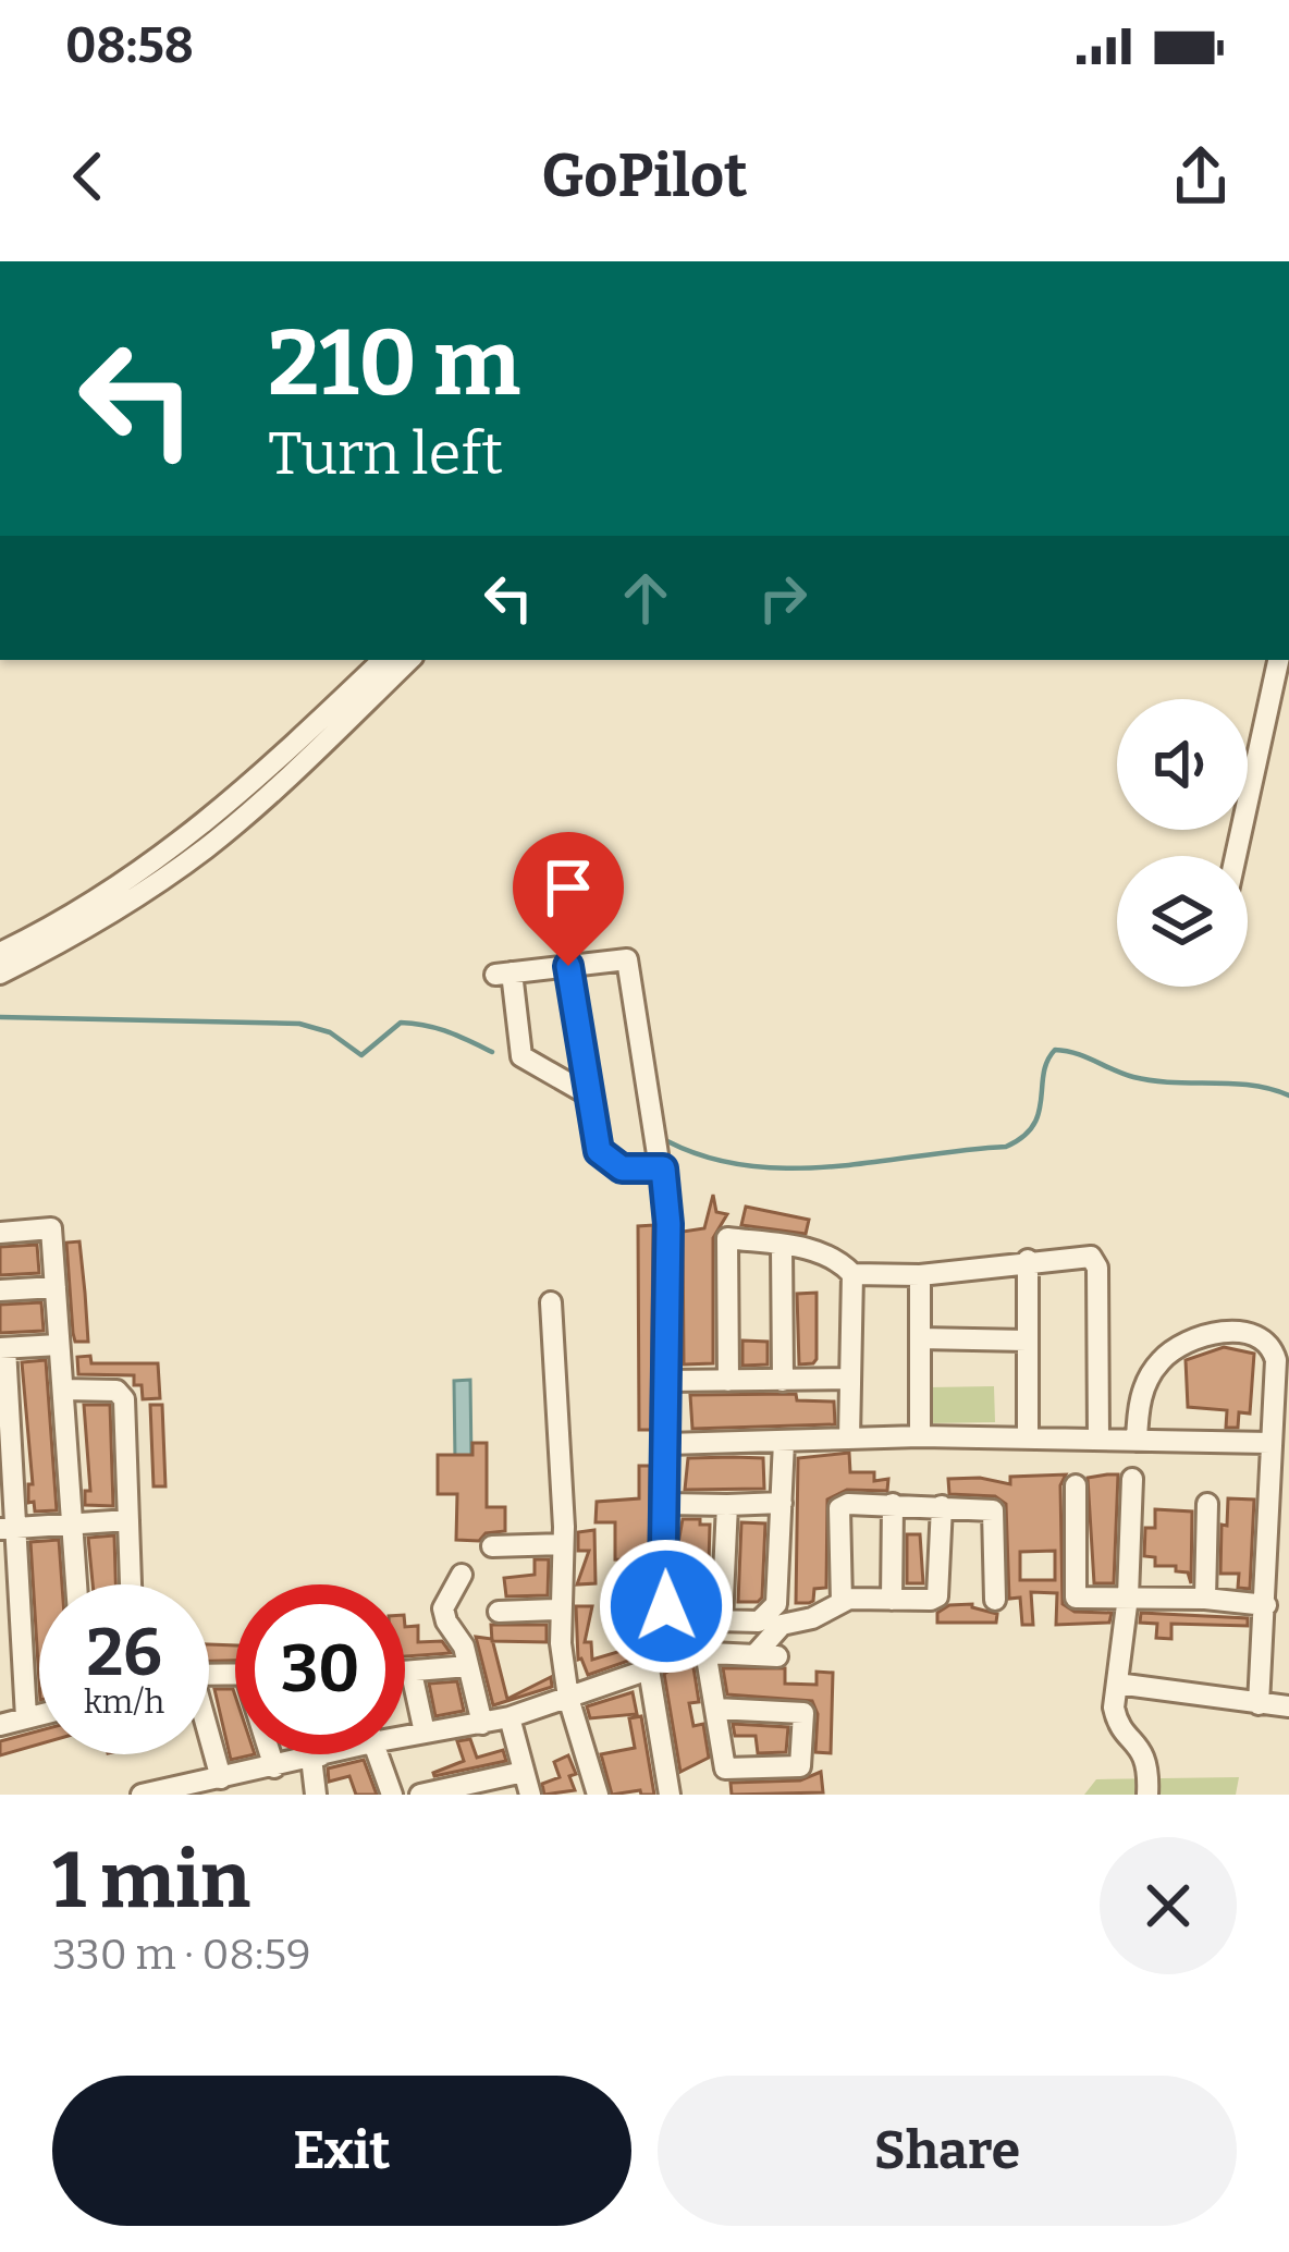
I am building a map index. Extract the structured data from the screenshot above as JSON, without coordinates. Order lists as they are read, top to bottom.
{
  "page": {
    "status": "08:58",
    "header": "GoPilot",
    "turn": ["210 m", "Turn left"],
    "speed": "26 km/h",
    "limit": "30",
    "heading": ["1 min", "330 m · 08:59"],
    "buttons": ["Exit", "Share"]
  }
}
